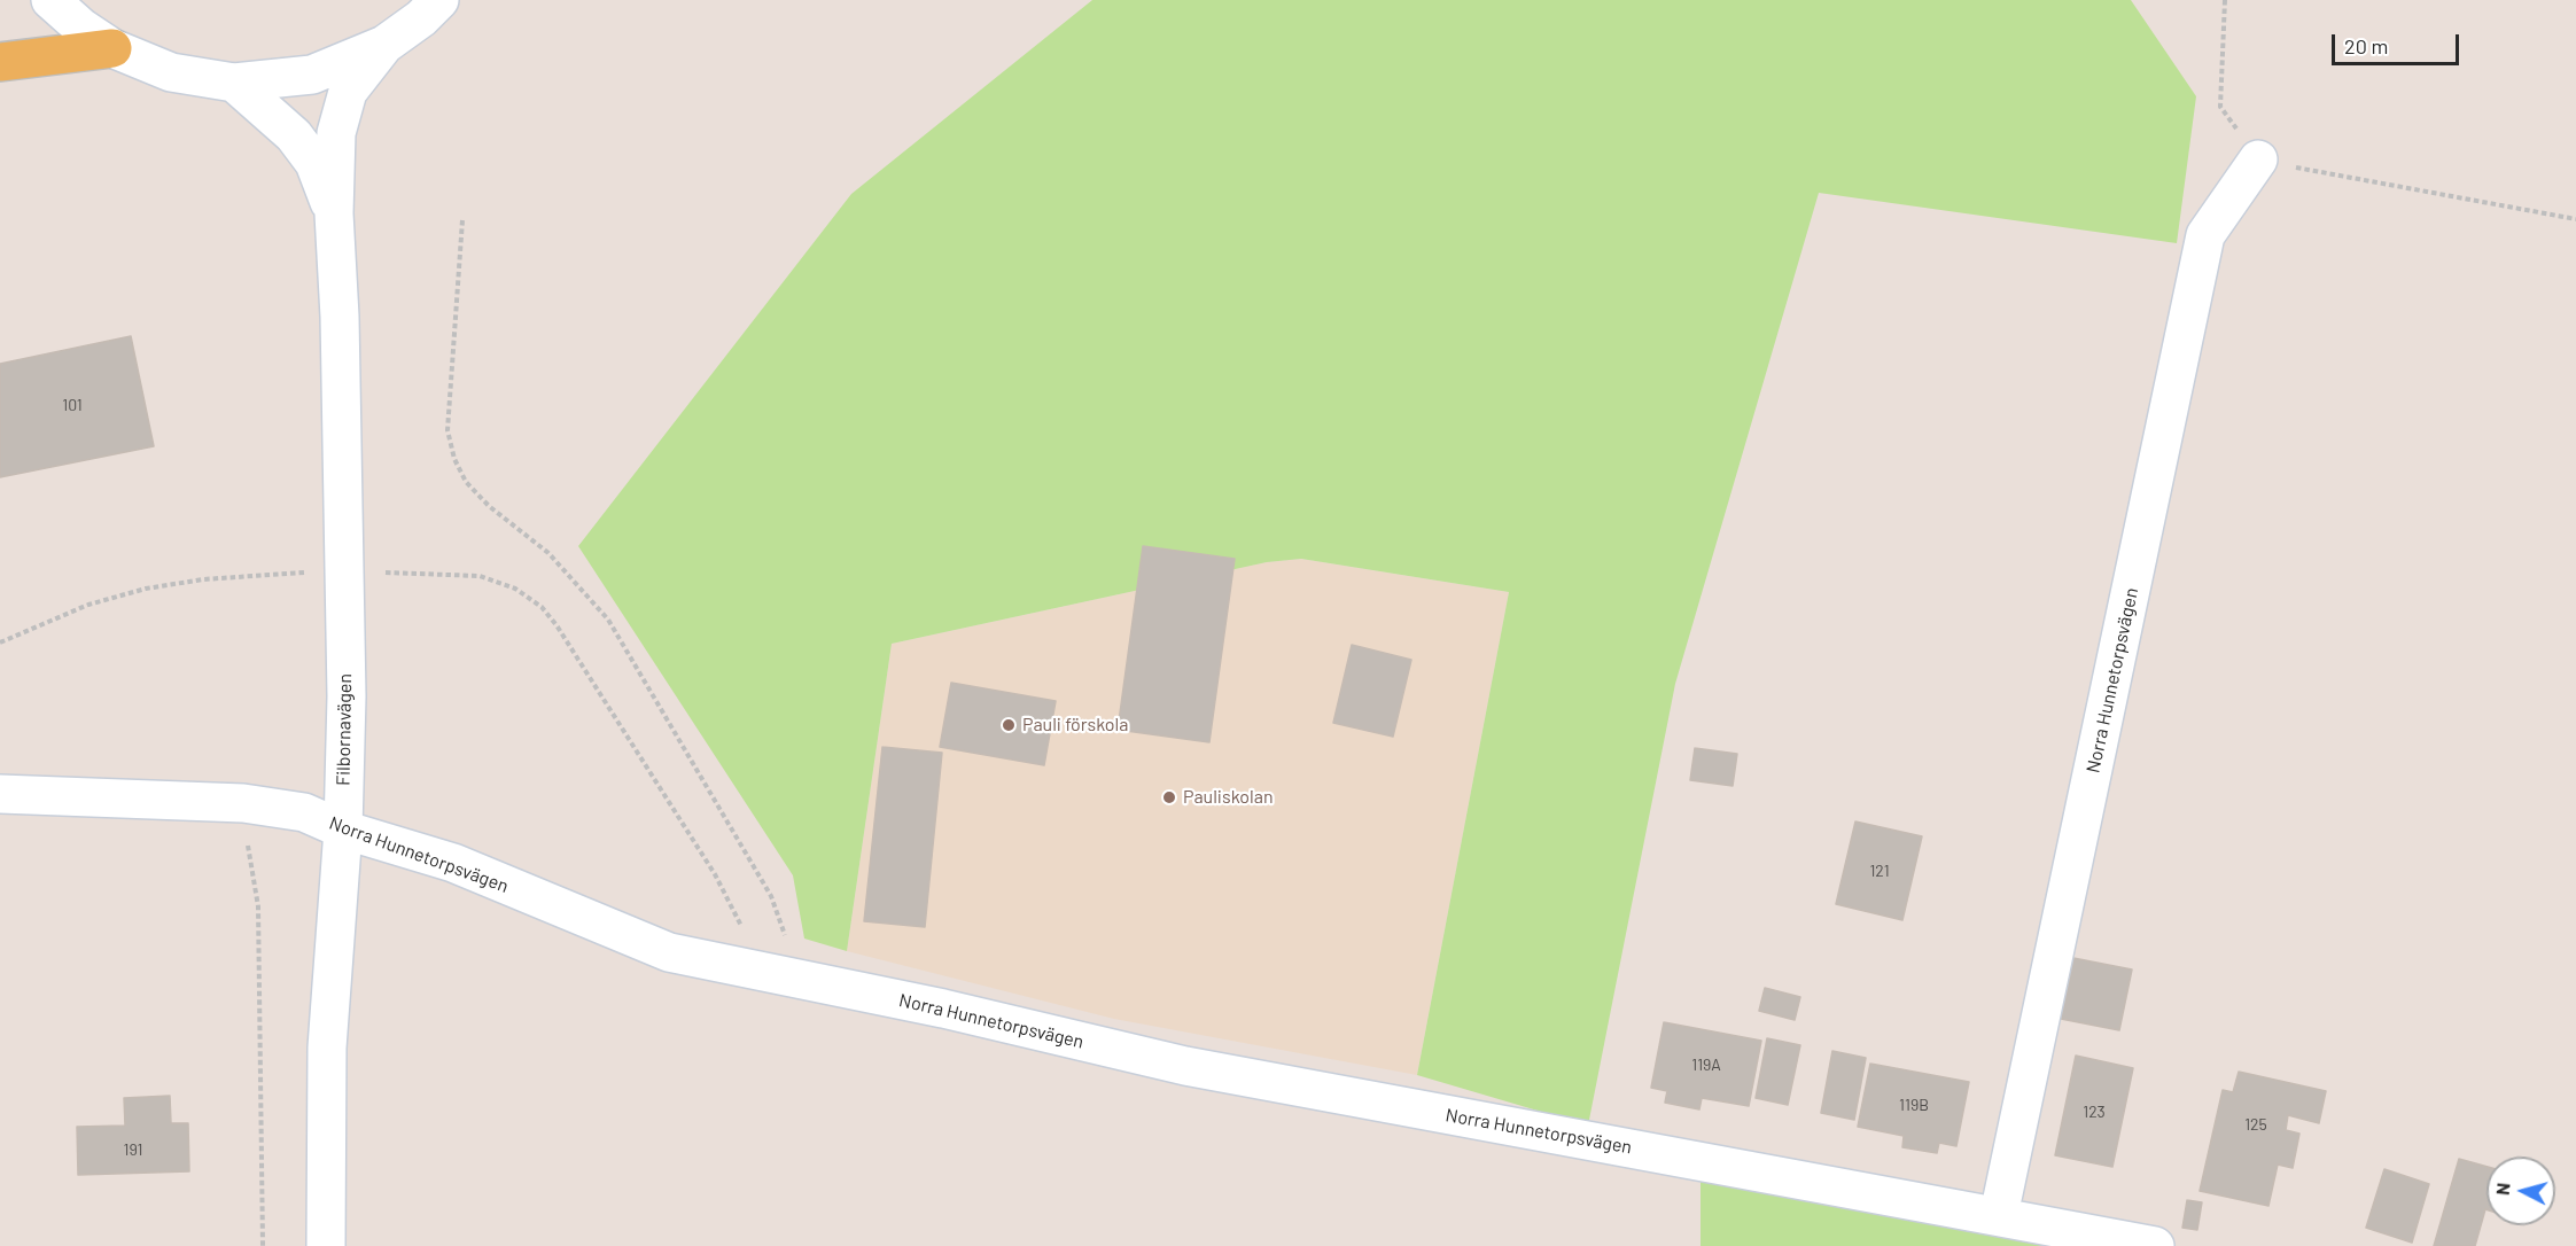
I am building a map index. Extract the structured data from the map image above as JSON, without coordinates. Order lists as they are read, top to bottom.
{
  "streets": {
    "street": ["Norra Hunnetorpsvägen", "Filbornavägen"]
  },
  "crossings": [
    ["Norra Hunnetorpsvägen", "Filbornavägen"]
  ],
  "places": ["Pauli förskola", "Pauliskolan"],
  "house_numbers": [
    "101",
    "121",
    "119A",
    "119B",
    "123",
    "125",
    "191"
  ],
  "scale_bar": "20 m",
  "north": "left"
}
